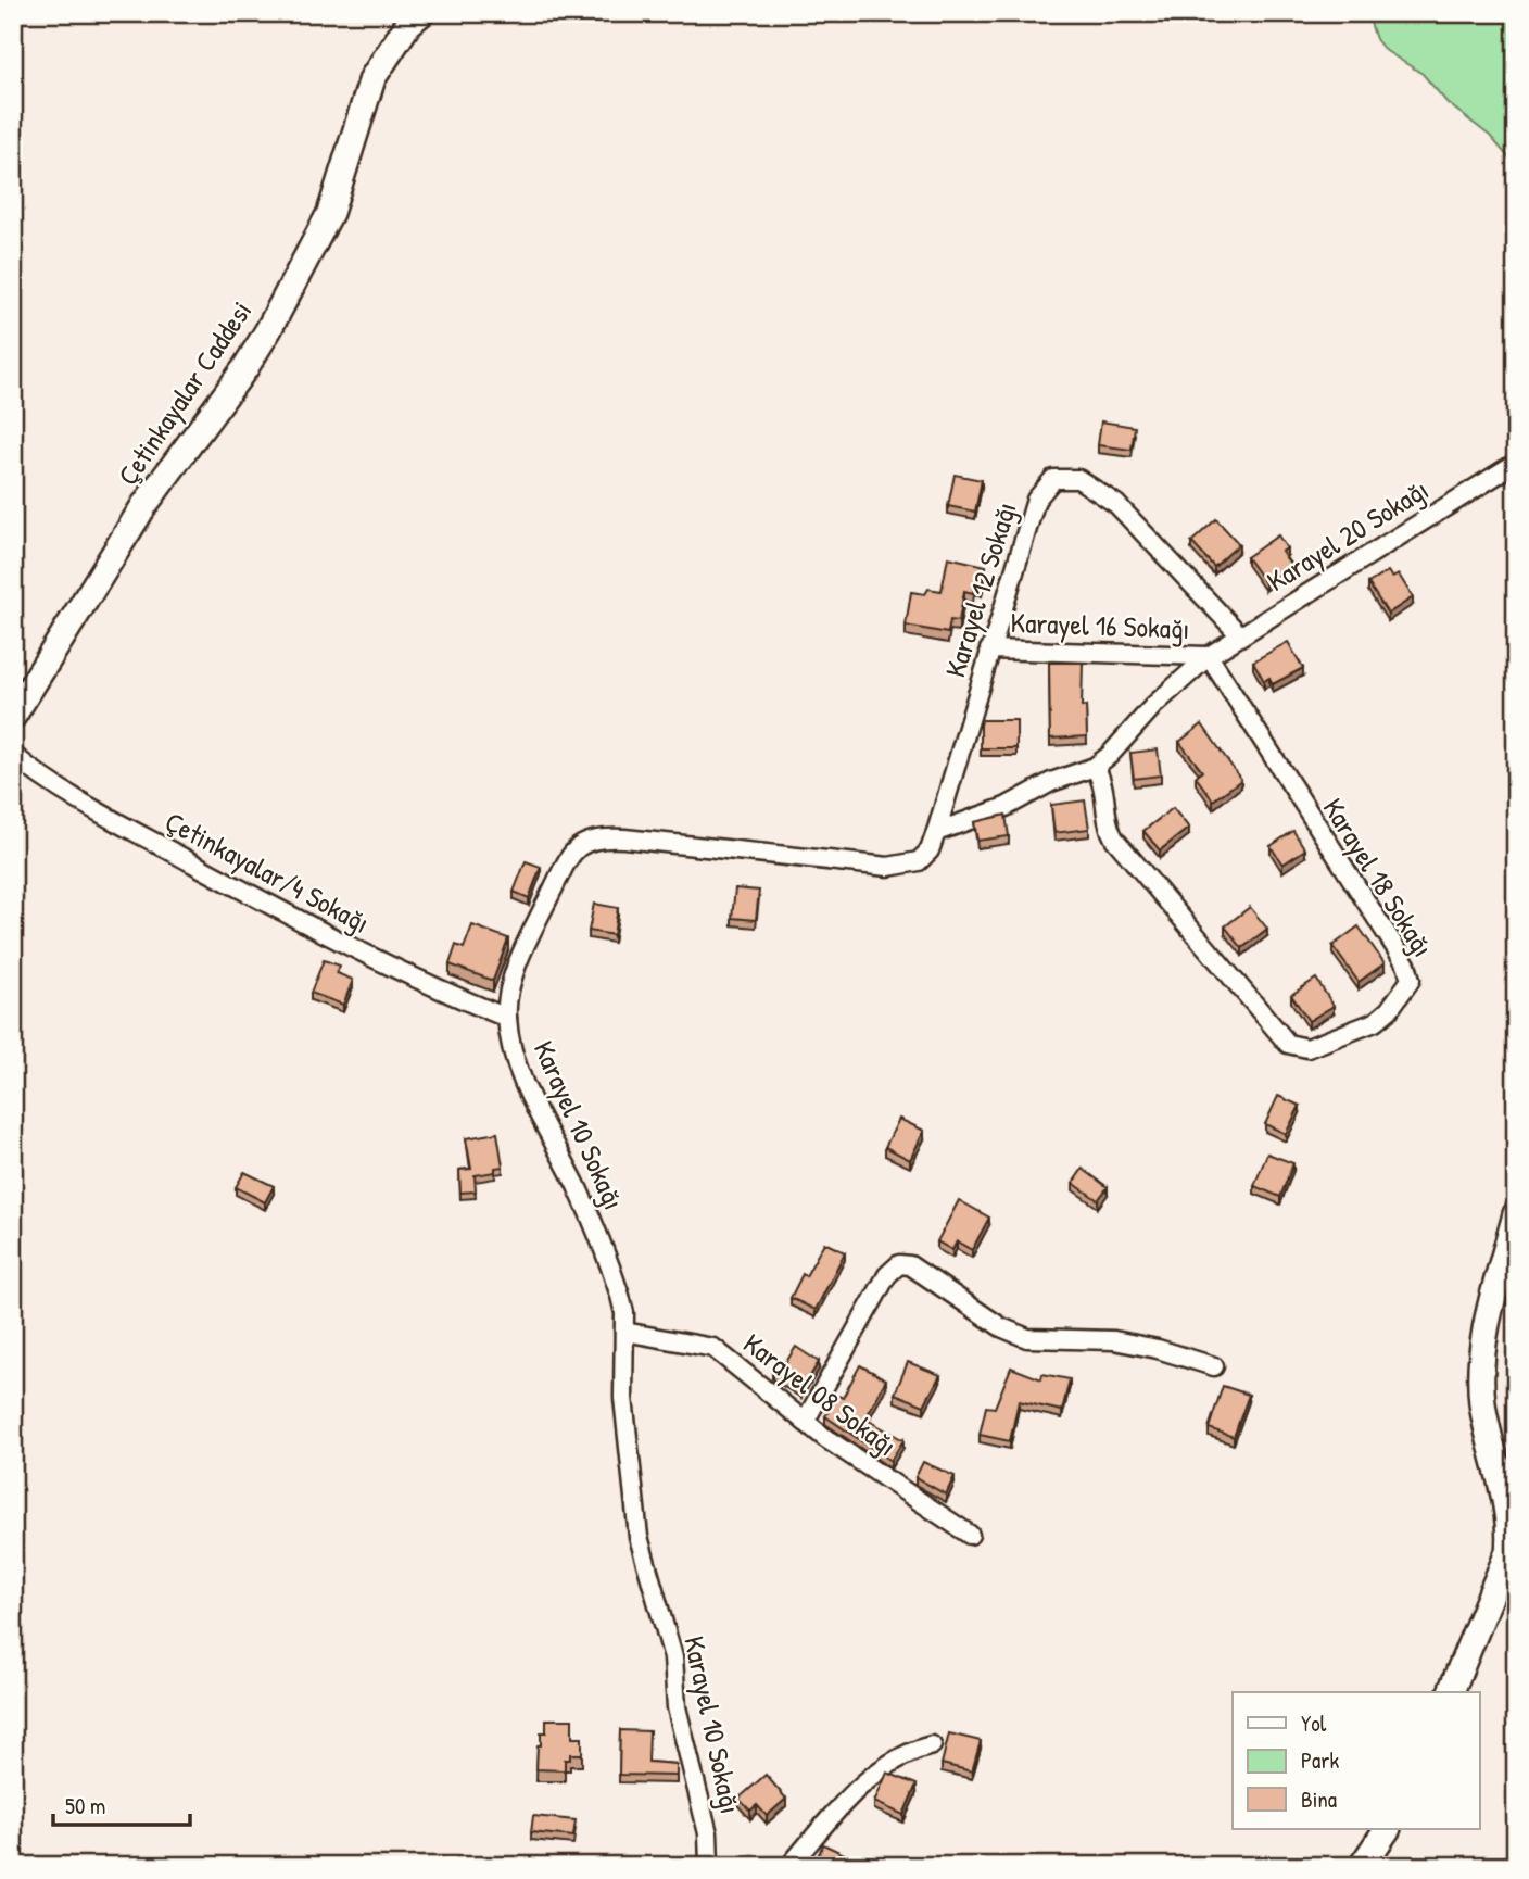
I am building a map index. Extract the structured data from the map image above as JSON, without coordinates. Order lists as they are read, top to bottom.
{
  "streets": {
    "street": [
      "Çetinkayalar Caddesi",
      "Karayel 20 Sokağı",
      "Karayel 12 Sokağı",
      "Karayel 16 Sokağı",
      "Çetinkayalar/4 Sokağı",
      "Karayel 18 Sokağı",
      "Karayel 10 Sokağı",
      "Karayel 08 Sokağı"
    ]
  },
  "crossings": [
    ["Karayel 20 Sokağı", "Karayel 12 Sokağı"],
    ["Karayel 20 Sokağı", "Karayel 16 Sokağı"],
    ["Karayel 20 Sokağı", "Karayel 18 Sokağı"],
    ["Karayel 12 Sokağı", "Karayel 16 Sokağı"],
    ["Karayel 12 Sokağı", "Karayel 10 Sokağı"],
    ["Karayel 16 Sokağı", "Karayel 18 Sokağı"],
    ["Çetinkayalar/4 Sokağı", "Karayel 10 Sokağı"],
    ["Karayel 10 Sokağı", "Karayel 08 Sokağı"]
  ],
  "legend": ["Yol", "Park", "Bina"],
  "scale_bar": "50 m"
}
